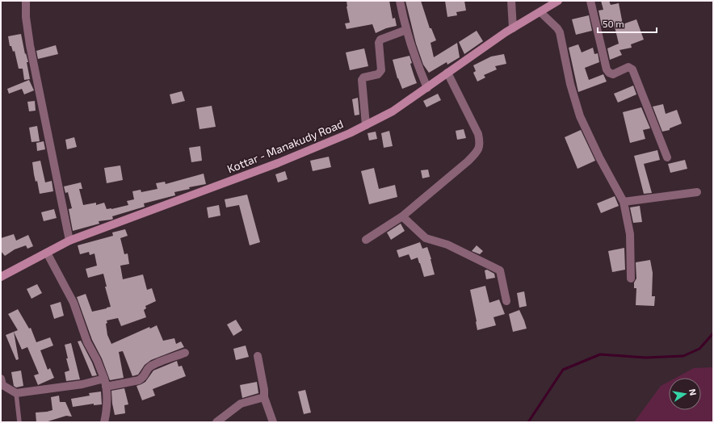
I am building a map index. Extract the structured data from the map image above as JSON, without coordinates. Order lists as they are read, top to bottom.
{
  "streets": {
    "main road": ["Kottar - Manakudy Road"]
  },
  "scale_bar": "50 m",
  "north": "right"
}
